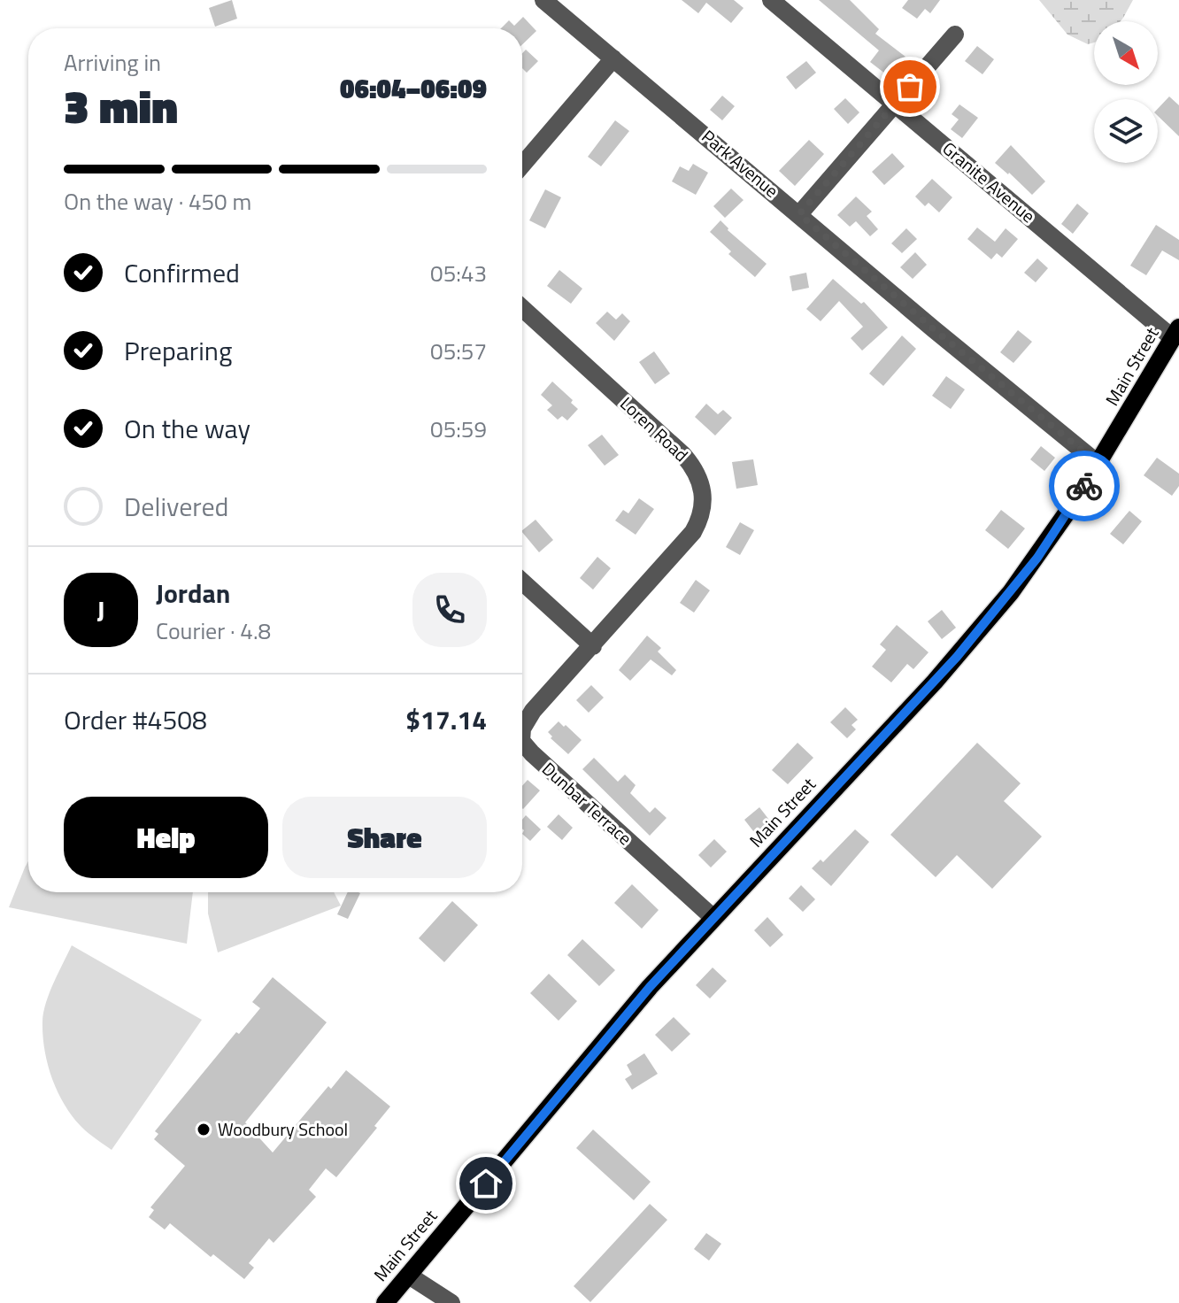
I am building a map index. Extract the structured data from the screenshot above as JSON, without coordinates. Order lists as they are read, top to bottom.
{
  "streets": {
    "main road": ["Main Street"],
    "street": [
      "Park Avenue",
      "Granite Avenue",
      "Loren Road",
      "Dunbar Terrace"
    ]
  },
  "crossings": [
    ["Park Avenue", "Main Street"],
    ["Granite Avenue", "Main Street"],
    ["Main Street", "Dunbar Terrace"],
    ["Loren Road", "Dunbar Terrace"]
  ],
  "places": ["Woodbury School"],
  "north": "bottom right",
  "page": {
    "heading": ["3 min", "Arriving in", "06:04–06:09"],
    "panel": [
      "Jordan",
      "Courier · 4.8",
      "Order #4508",
      "$17.14"
    ],
    "bar": "On the way · 450 m",
    "list": [
      ["Confirmed", "05:43"],
      ["Preparing", "05:57"],
      ["On the way", "05:59"],
      "Delivered"
    ],
    "round": "J",
    "buttons": ["Help", "Share"]
  }
}
